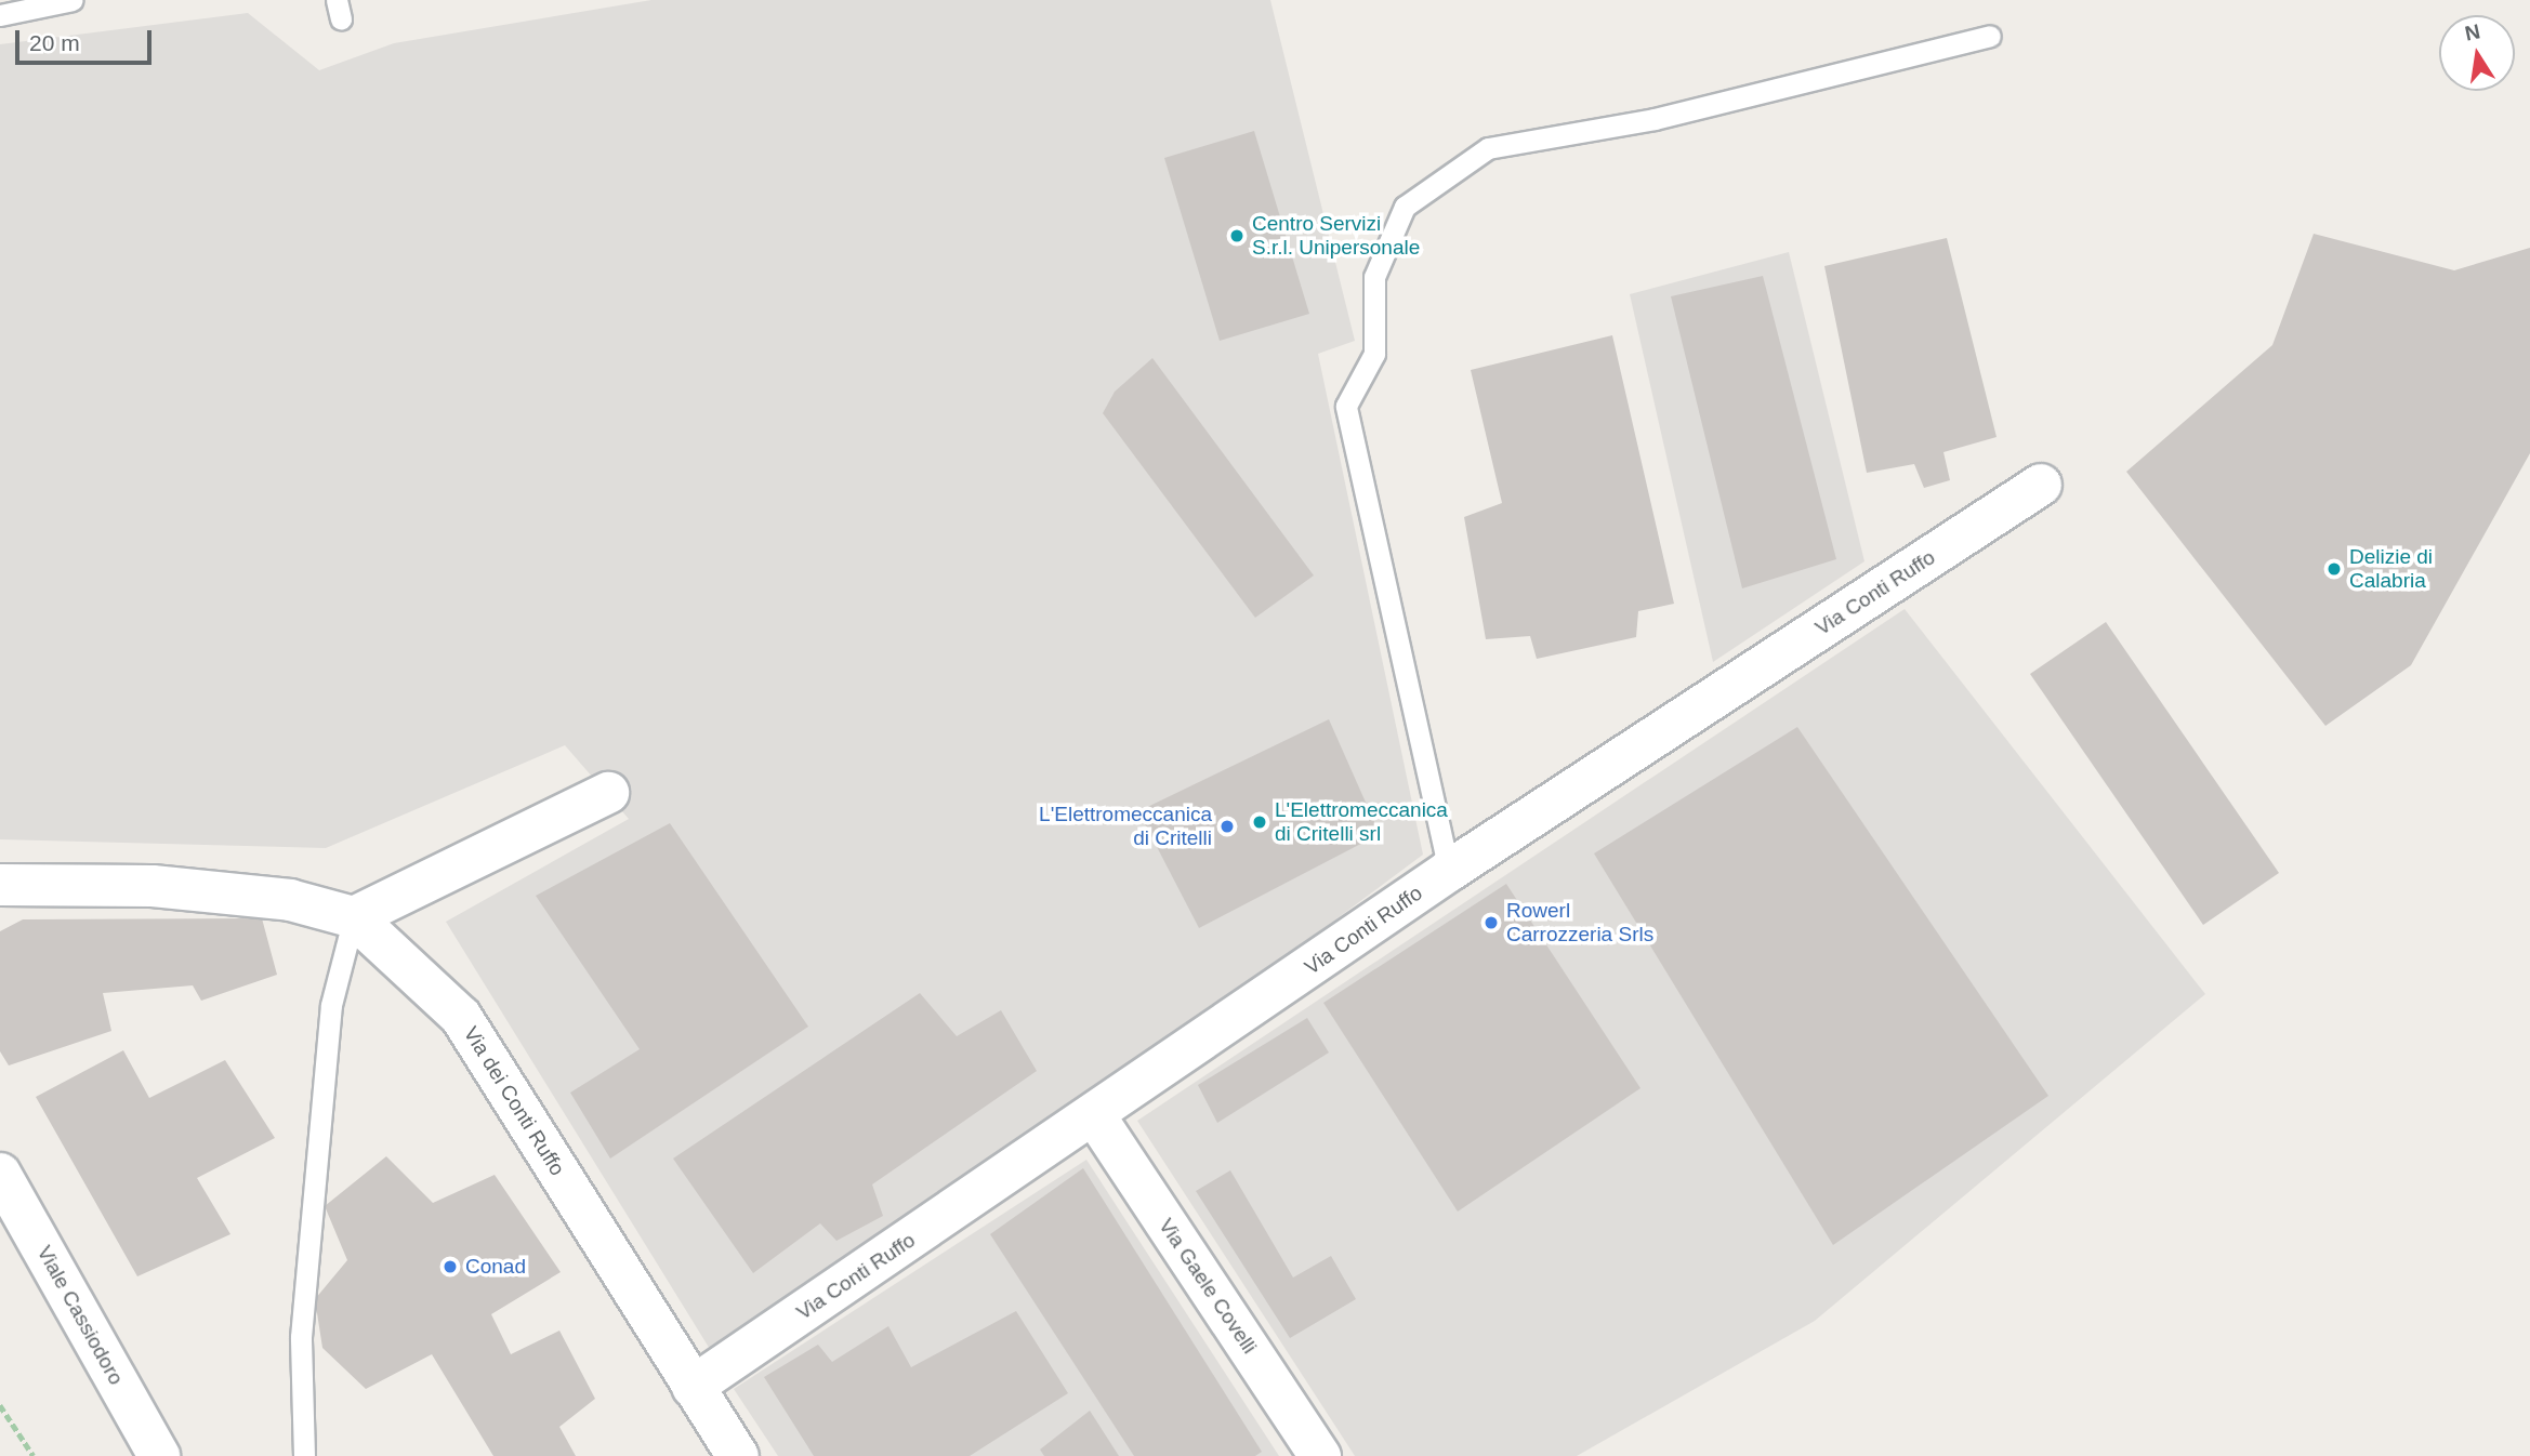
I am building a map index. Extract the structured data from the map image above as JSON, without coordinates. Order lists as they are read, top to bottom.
{
  "streets": {
    "street": [
      "Via Conti Ruffo",
      "Via dei Conti Ruffo",
      "Via Gaele Covelli",
      "Viale Cassiodoro"
    ]
  },
  "crossings": [
    ["Via Conti Ruffo", "Via dei Conti Ruffo"],
    ["Via Conti Ruffo", "Via Gaele Covelli"]
  ],
  "places": [
    "Centro Servizi S.r.l. Unipersonale",
    "Delizie di Calabria",
    "L'Elettromeccanica di Critelli srl",
    "L'Elettromeccanica di Critelli",
    "Rowerl Carrozzeria Srls",
    "Conad"
  ],
  "scale_bar": "20 m",
  "north": "top"
}
